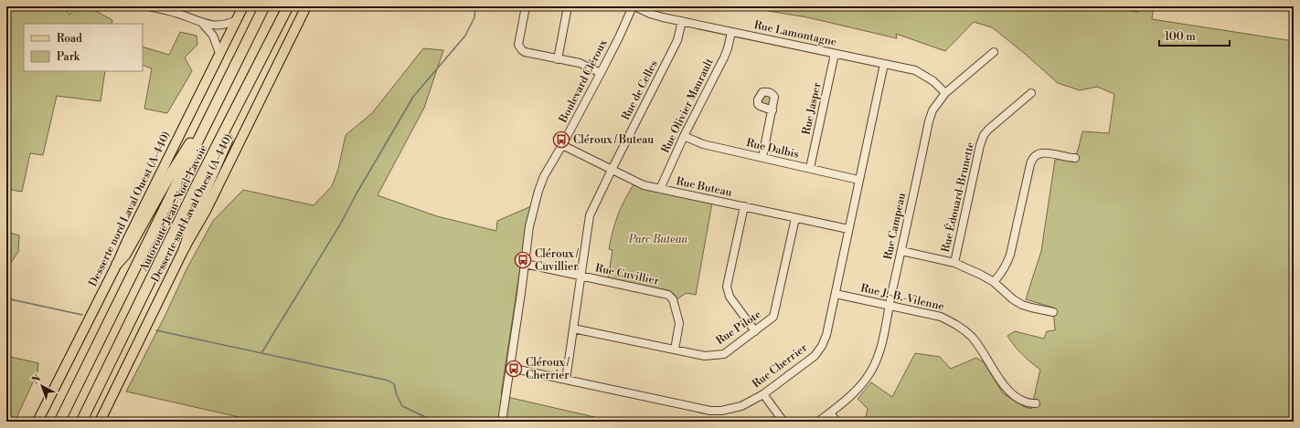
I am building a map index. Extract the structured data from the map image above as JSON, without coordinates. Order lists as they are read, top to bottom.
{
  "streets": {
    "highway": ["Autoroute Jean-Noël-Lavoie"],
    "main road": ["Desserte sud Laval Ouest (A-440)", "Desserte nord Laval Ouest (A-440)"],
    "street": [
      "Rue Lamontagne",
      "Boulevard Cléroux",
      "Rue de Celles",
      "Rue Olivier Maurault",
      "Rue Jasper",
      "Rue Dalbis",
      "Rue Buteau",
      "Rue Édouard-Brunette",
      "Rue Campeau",
      "Rue Cuvillier",
      "Rue J.-B.-Vilenne",
      "Rue Pilote",
      "Rue Cherrier"
    ]
  },
  "crossings": [
    ["Rue Lamontagne", "Boulevard Cléroux"],
    ["Rue Lamontagne", "Rue de Celles"],
    ["Rue Lamontagne", "Rue Olivier Maurault"],
    ["Rue Lamontagne", "Rue Jasper"],
    ["Rue Lamontagne", "Rue Campeau"],
    ["Rue Lamontagne", "Rue Cherrier"],
    ["Boulevard Cléroux", "Rue Buteau"],
    ["Boulevard Cléroux", "Rue Cuvillier"],
    ["Boulevard Cléroux", "Rue Cherrier"],
    ["Rue de Celles", "Rue Buteau"],
    ["Rue de Celles", "Rue Cuvillier"],
    ["Rue de Celles", "Rue Pilote"],
    ["Rue de Celles", "Rue Cherrier"],
    ["Rue Olivier Maurault", "Rue Dalbis"],
    ["Rue Olivier Maurault", "Rue Buteau"],
    ["Rue Jasper", "Rue Dalbis"],
    ["Rue Dalbis", "Rue Cherrier"],
    ["Rue Buteau", "Rue Pilote"],
    ["Rue Buteau", "Rue Cherrier"],
    ["Rue Campeau", "Rue J.-B.-Vilenne"],
    ["Rue Cuvillier", "Rue Pilote"],
    ["Rue J.-B.-Vilenne", "Rue Cherrier"]
  ],
  "parks": ["Parc Buteau"],
  "places": {
    "bus stop": ["Cléroux / Buteau", "Cléroux / Cuvillier", "Cléroux / Cherrier"]
  },
  "legend": ["Road", "Park"],
  "scale_bar": "100 m",
  "north": "top left"
}
